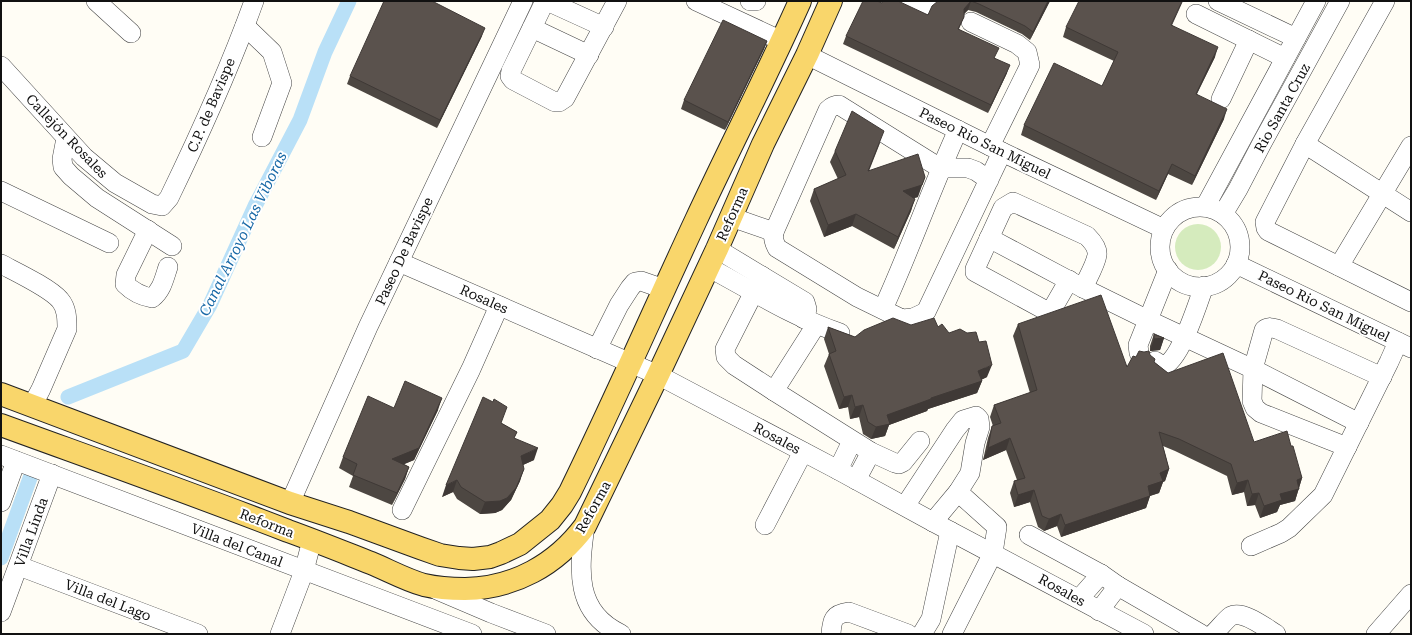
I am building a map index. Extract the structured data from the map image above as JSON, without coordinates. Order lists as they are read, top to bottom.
{
  "streets": {
    "main road": ["Reforma"],
    "street": [
      "C.P. de Bavispe",
      "Rio Santa Cruz",
      "Callejón Rosales",
      "Paseo Rio San Miguel",
      "Paseo De Bavispe",
      "Rosales",
      "Villa Linda",
      "Villa del Canal",
      "Villa del Lago"
    ]
  },
  "crossings": [
    ["C.P. de Bavispe", "Callejón Rosales"],
    ["Rio Santa Cruz", "Paseo Rio San Miguel"],
    ["Paseo Rio San Miguel", "Reforma"],
    ["Reforma", "Paseo De Bavispe"],
    ["Reforma", "Rosales"],
    ["Paseo De Bavispe", "Rosales"],
    ["Villa Linda", "Villa del Canal"],
    ["Villa Linda", "Villa del Lago"]
  ],
  "water": ["Canal Arroyo Las Viboras"]
}
